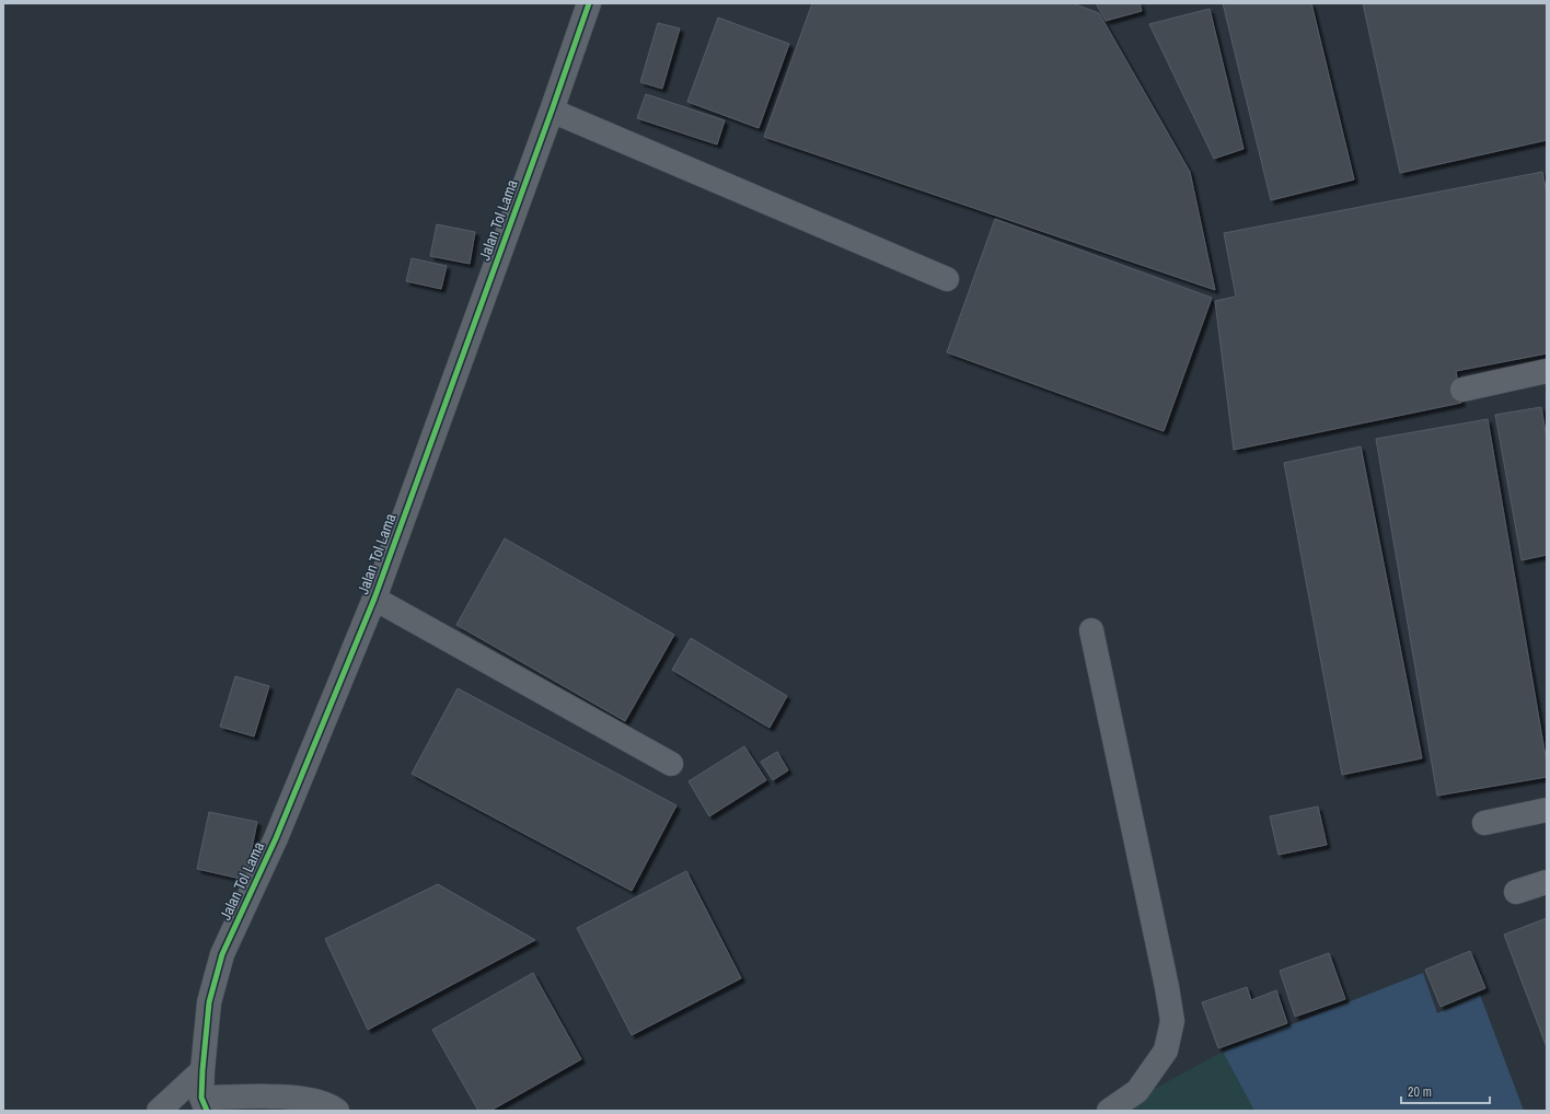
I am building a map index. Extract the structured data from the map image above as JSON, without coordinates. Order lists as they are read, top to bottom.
{
  "streets": {
    "street": ["Jalan Tol Lama"]
  },
  "scale_bar": "20 m"
}
